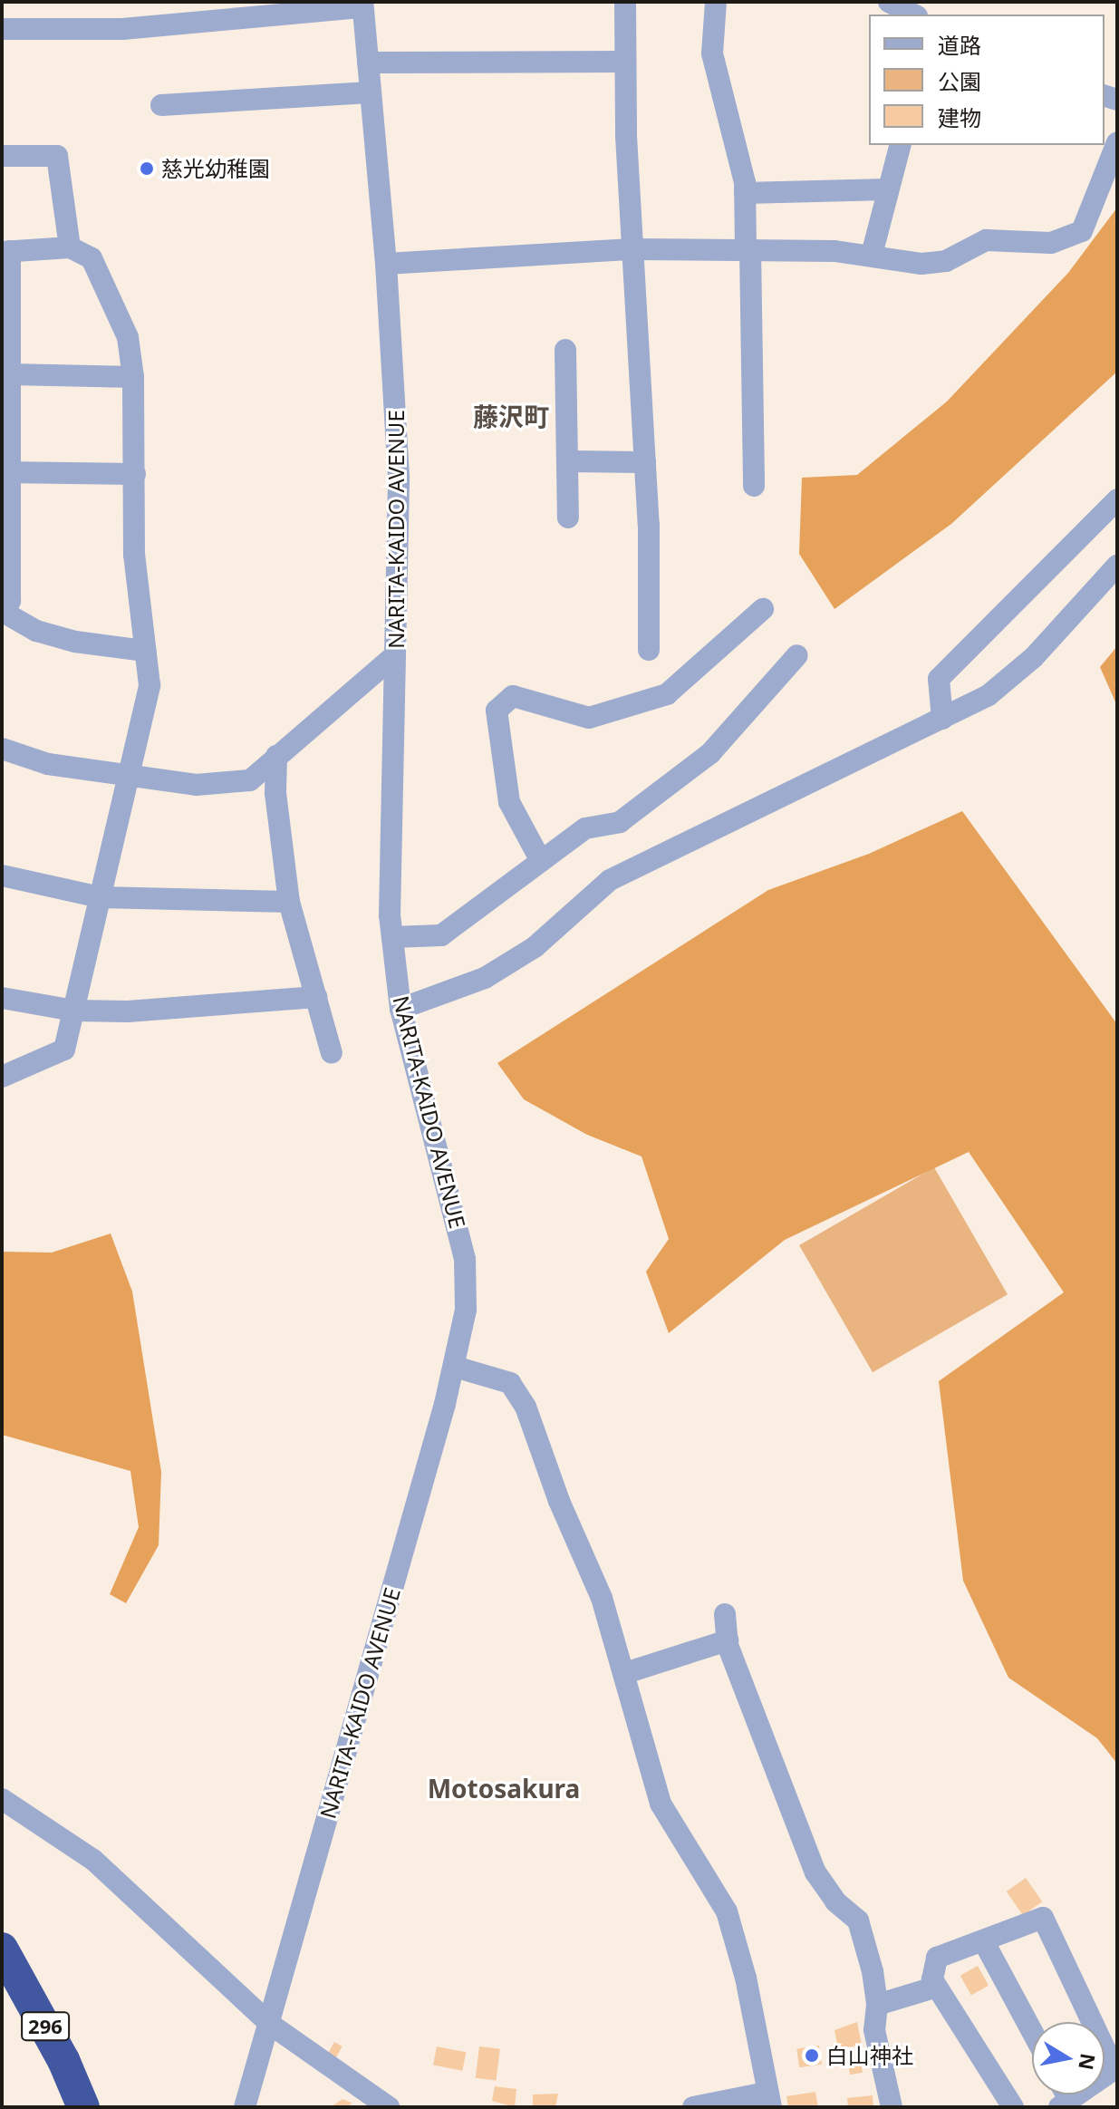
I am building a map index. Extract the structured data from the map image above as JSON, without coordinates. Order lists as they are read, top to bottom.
{
  "streets": {
    "highway": ["296"],
    "street": ["NARITA-KAIDO AVENUE"]
  },
  "districts": ["藤沢町", "Motosakura"],
  "places": ["慈光幼稚園", "白山神社"],
  "legend": ["道路", "公園", "建物"],
  "north": "right"
}
